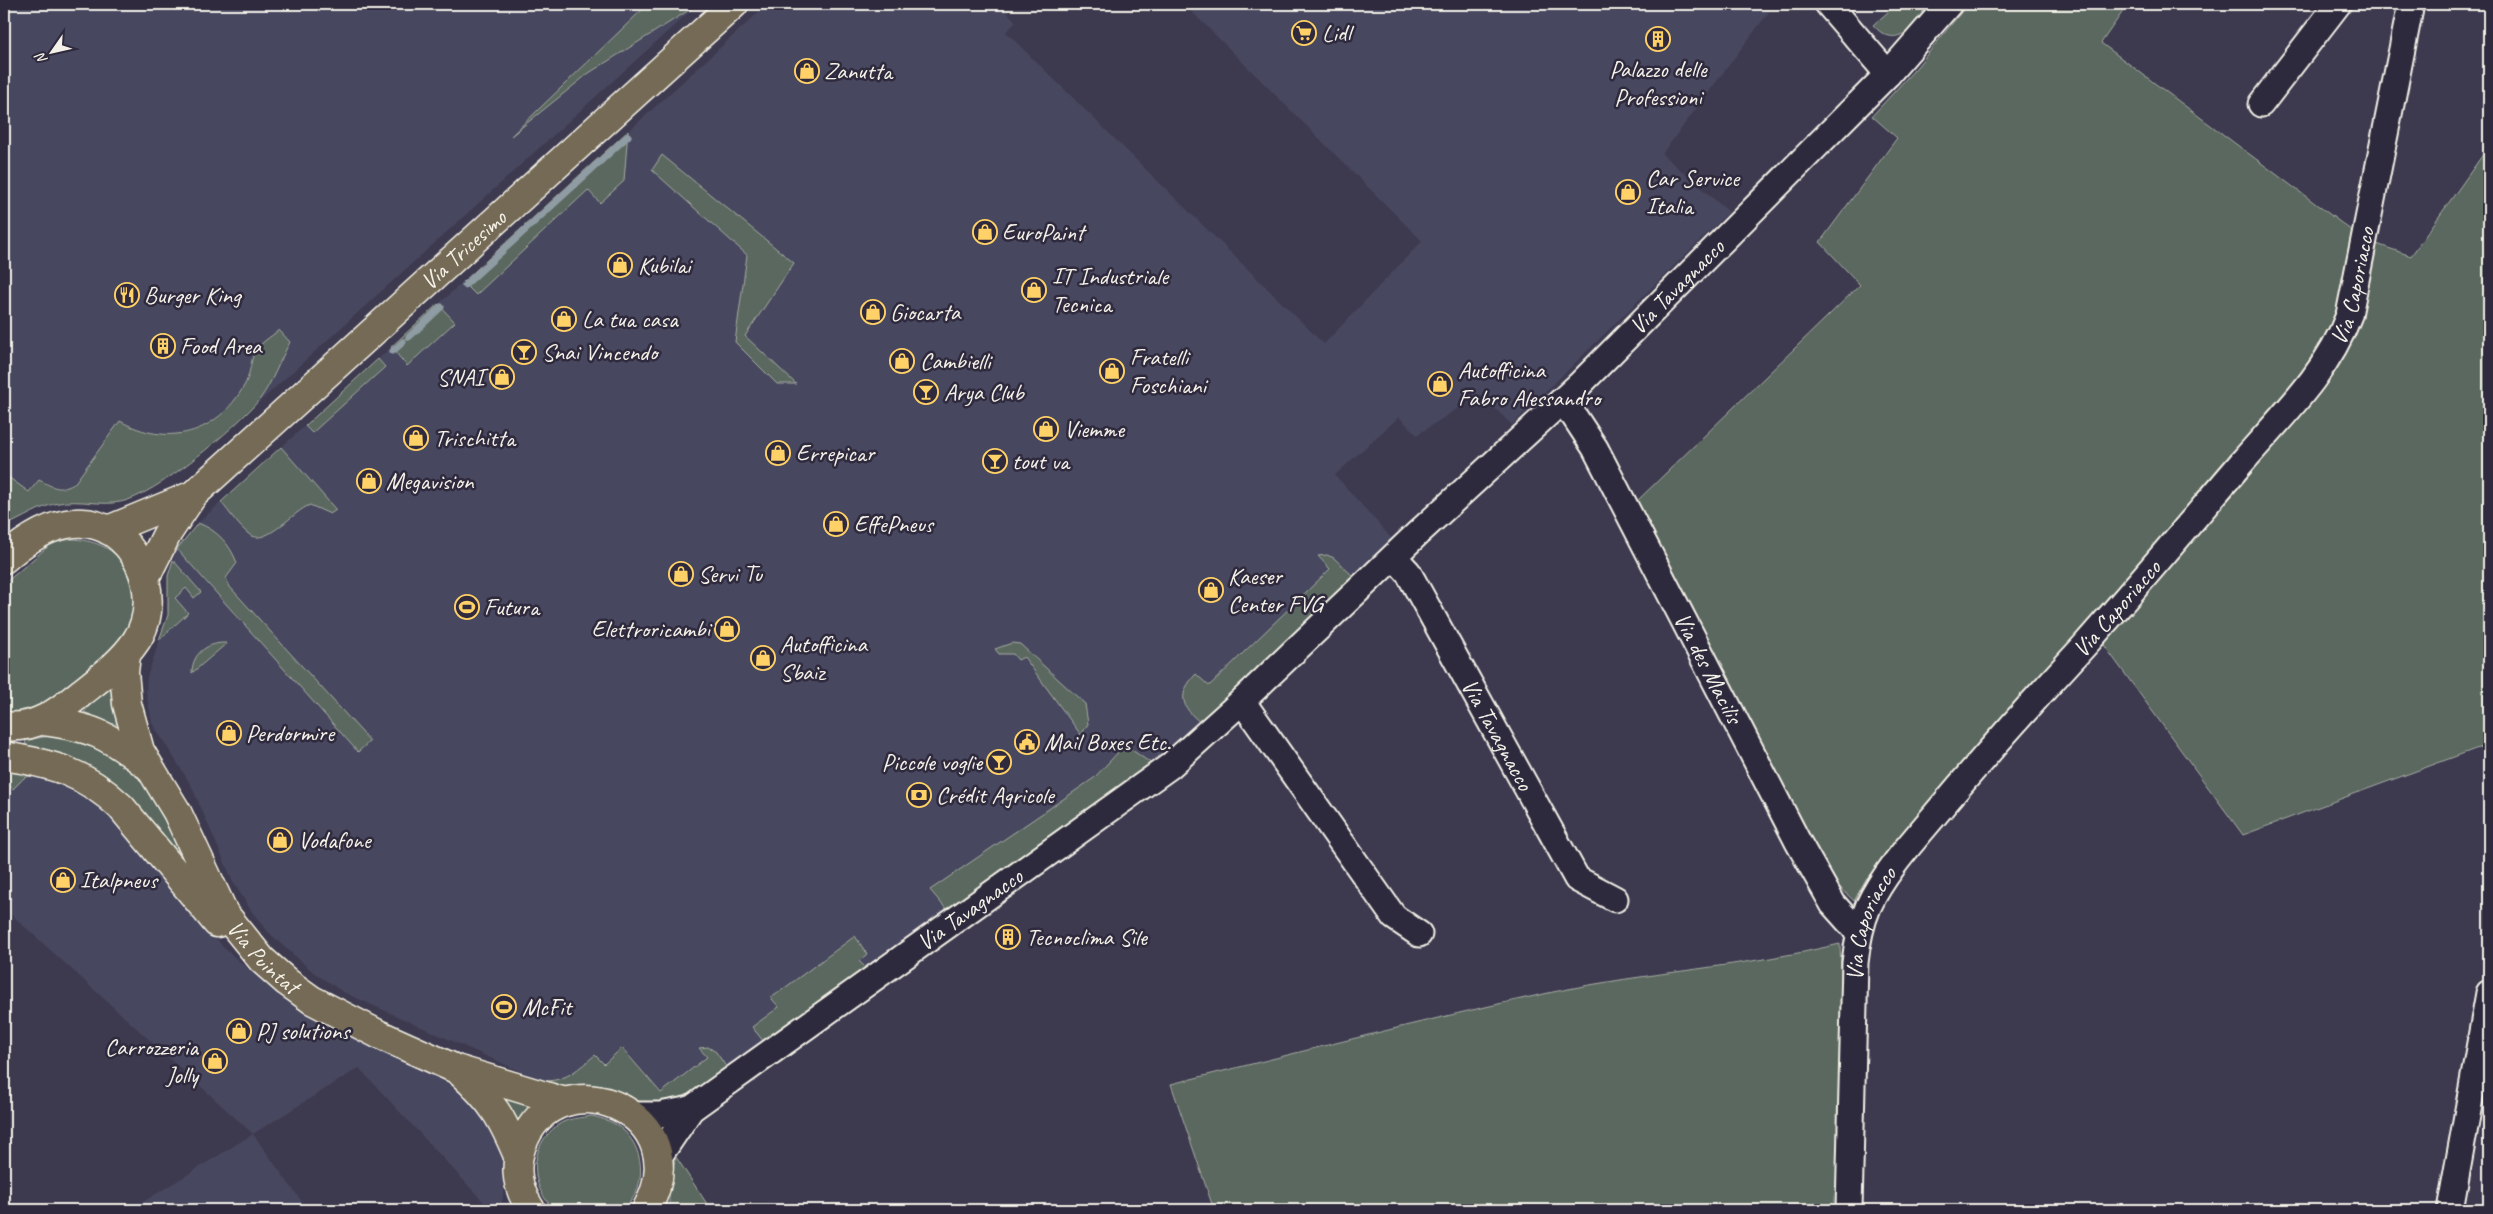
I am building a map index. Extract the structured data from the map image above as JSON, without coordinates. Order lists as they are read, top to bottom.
{
  "streets": {
    "main road": ["Via Tricesimo", "Via Puintat"],
    "street": ["Via Caporiacco", "Via Tavagnacco", "Via des Macilis"]
  },
  "crossings": [
    ["Via Caporiacco", "Via des Macilis"],
    ["Via Tavagnacco", "Via des Macilis"]
  ],
  "places": {
    "supermarket": ["Lidl"],
    "building": ["Palazzo delle Professioni", "Food Area", "Tecnoclima Sile"],
    "shop": [
      "Zanutta",
      "Car Service Italia",
      "EuroPaint",
      "Kubilai",
      "IT Industriale Tecnica",
      "Giocarta",
      "La tua casa",
      "Cambielli",
      "Fratelli Foschiani",
      "SNAI",
      "Autofficina Fabro Alessandro",
      "Viemme",
      "Trischitta",
      "Errepicar",
      "Megavision",
      "EffePneus",
      "Servi Tu",
      "Kaeser Center FVG",
      "Elettroricambi",
      "Autofficina Sbaiz",
      "Perdormire",
      "Vodafone",
      "Italpneus",
      "PJ solutions",
      "Carrozzeria Jolly"
    ],
    "restaurant": ["Burger King"],
    "bar": [
      "Snai Vincendo",
      "Arya Club",
      "tout va",
      "Piccole voglie"
    ],
    "sports": ["Futura", "McFit"],
    "public building": ["Mail Boxes Etc."],
    "bank": ["Crédit Agricole"]
  },
  "north": "bottom left"
}
